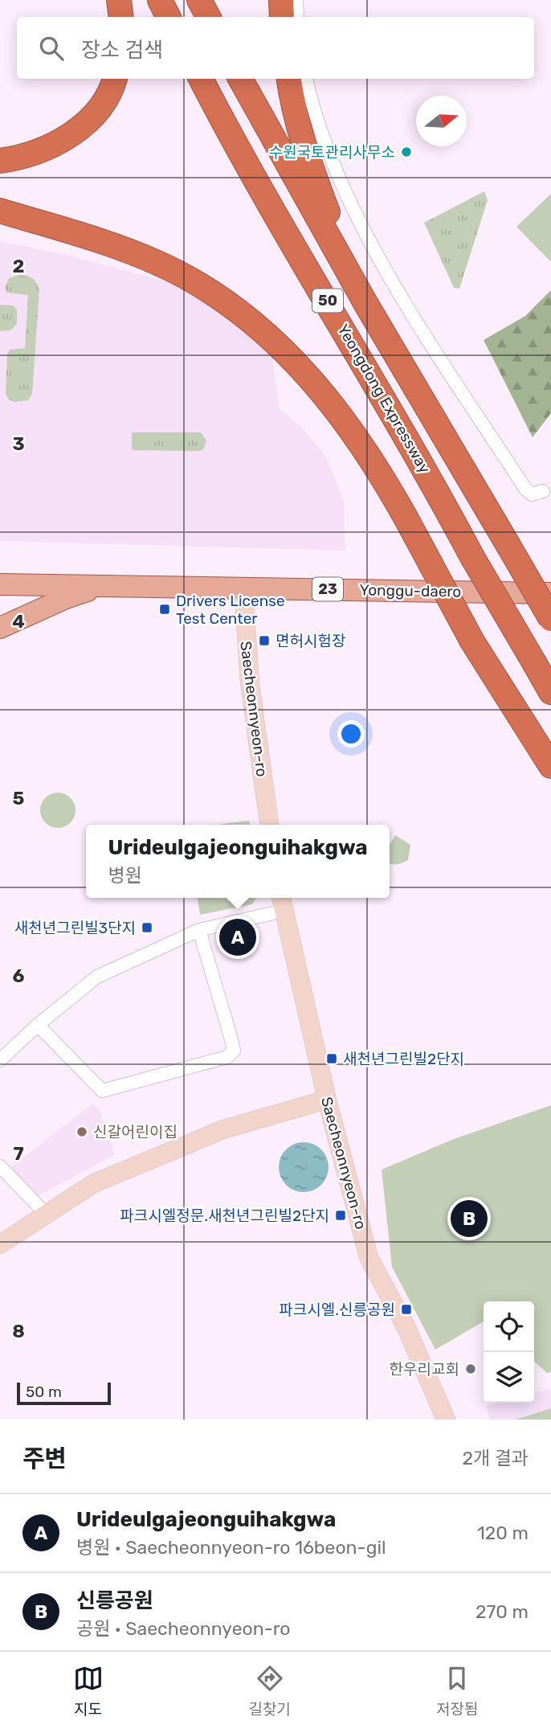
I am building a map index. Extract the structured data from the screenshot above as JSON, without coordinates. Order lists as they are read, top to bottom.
{
  "streets": {
    "highway": ["50", "Yeongdong Expressway"],
    "main road": ["23", "Yonggu-daero"],
    "street": ["Saecheonnyeon-ro"]
  },
  "crossings": [
    ["Yonggu-daero", "Saecheonnyeon-ro"]
  ],
  "places": {
    "other": ["수원국토관리사무소", "신갈어린이집", "한우리교회"],
    "transit": [
      "Drivers License Test Center",
      "면허시험장",
      "새천년그린빌3단지",
      "새천년그린빌2단지",
      "파크시엘정문.새천년그린빌2단지",
      "파크시엘.신릉공원"
    ]
  },
  "scale_bar": "50 m",
  "north": "right",
  "page": {
    "search": "장소 검색",
    "popup": ["Urideulgajeonguihakgwa", "병원"],
    "pins": ["A", "B"],
    "scale": "50 m",
    "heading": ["주변", "2개 결과"],
    "list": [
      {
        "mark": "A",
        "name": "Urideulgajeonguihakgwa",
        "note": "병원 · Saecheonnyeon-ro 16beon-gil",
        "value": "120 m"
      },
      {
        "mark": "B",
        "name": "신릉공원",
        "note": "공원 · Saecheonnyeon-ro",
        "value": "270 m"
      }
    ],
    "nav": ["지도", "길찾기", "저장됨"]
  },
  "grid": {
    "rows": [
      "2",
      "3",
      "4",
      "5",
      "6",
      "7",
      "8"
    ]
  }
}
